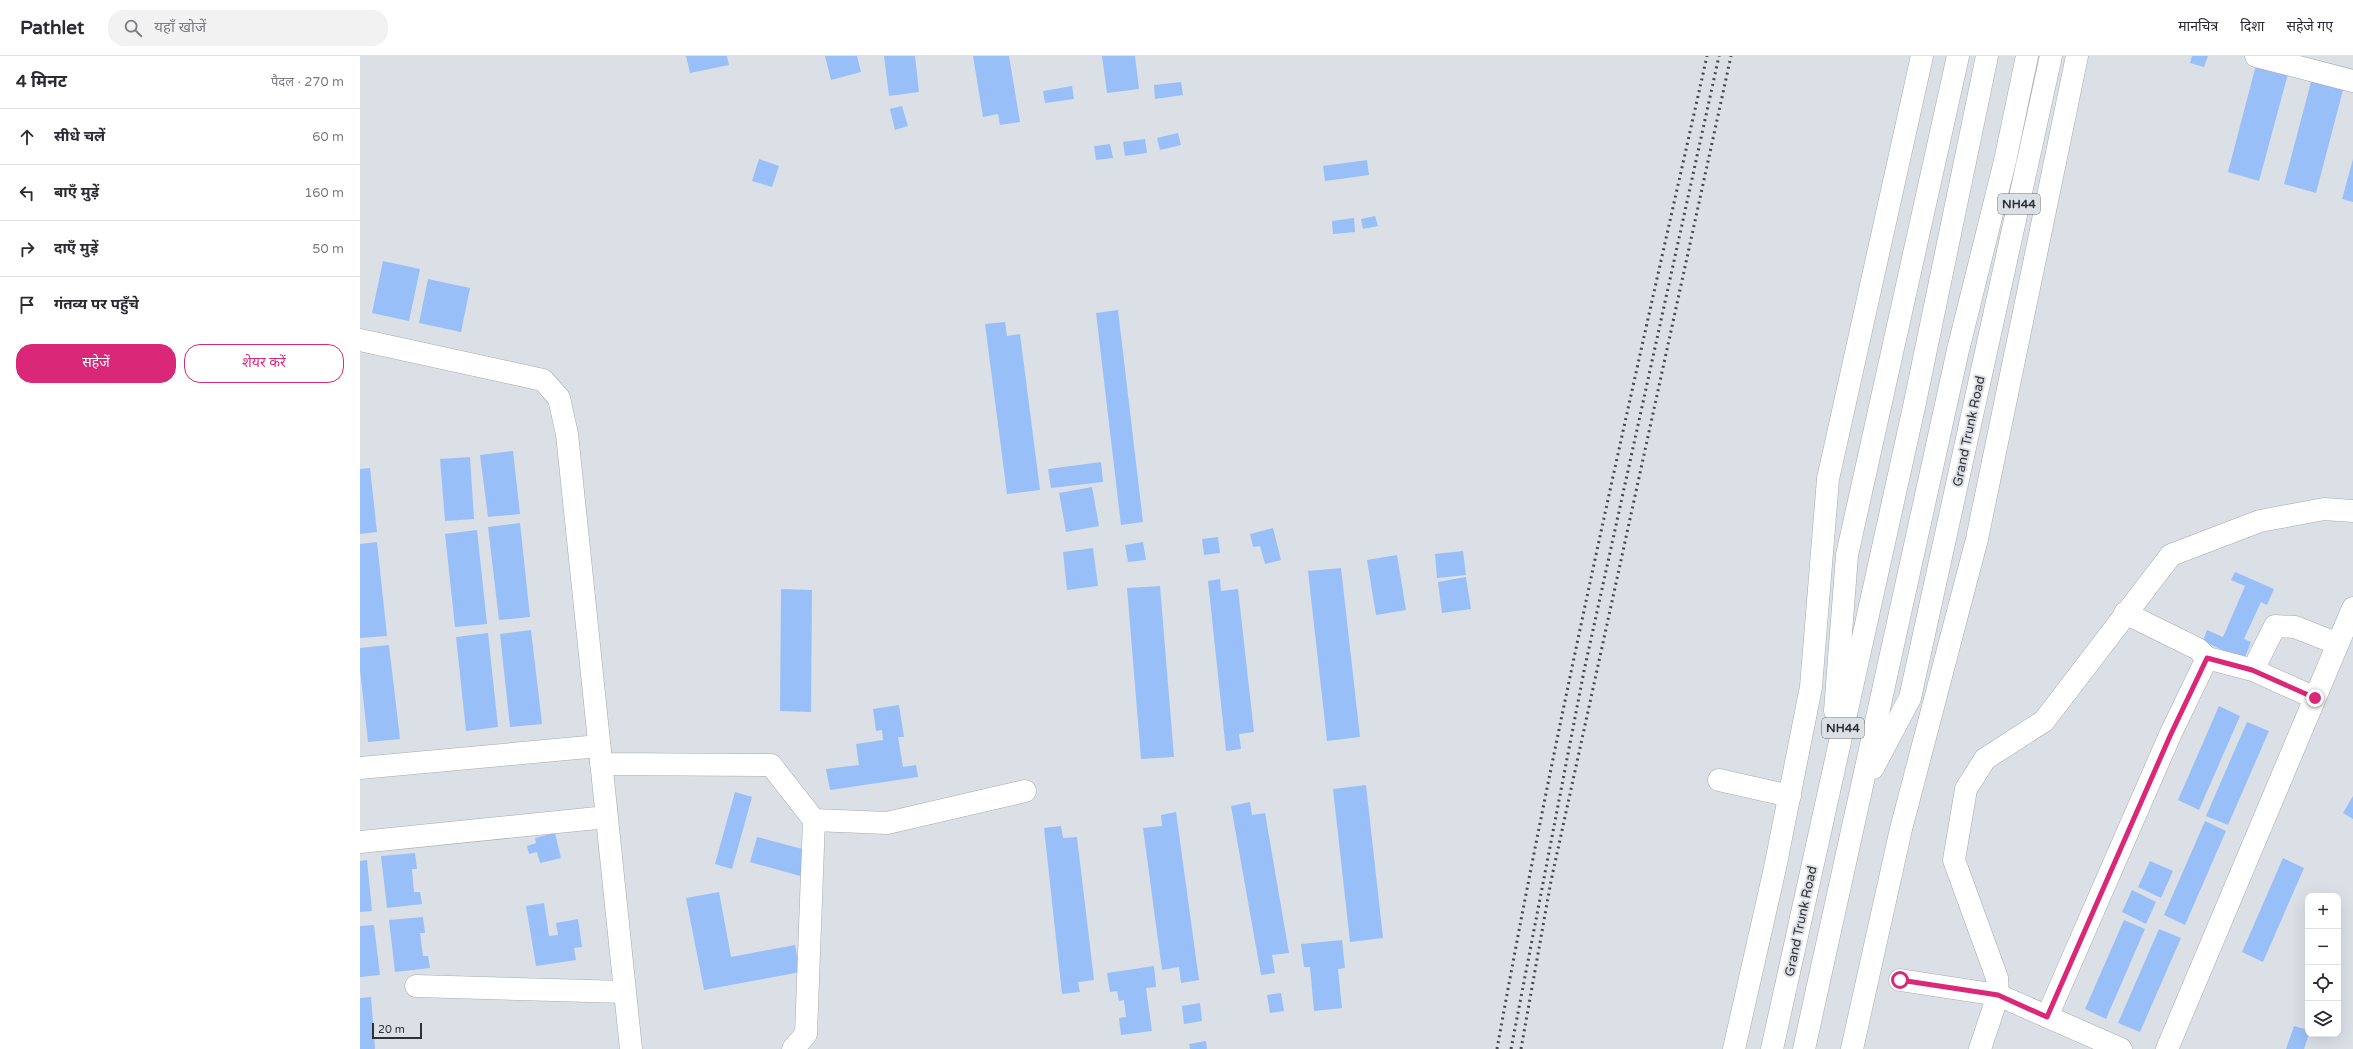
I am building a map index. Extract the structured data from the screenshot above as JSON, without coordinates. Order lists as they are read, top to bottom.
{
  "streets": {
    "main road": ["NH44", "Grand Trunk Road"]
  },
  "scale_bar": "20 m",
  "page": {
    "header": "Pathlet",
    "search": "यहाँ खोजें",
    "nav": ["मानचित्र", "दिशा", "सहेजे गए"],
    "heading": ["4 मिनट", "पैदल · 270 m"],
    "list": [
      ["सीधे चलें", "60 m"],
      ["बाएँ मुड़ें", "160 m"],
      ["दाएँ मुड़ें", "50 m"],
      "गंतव्य पर पहुँचे"
    ],
    "buttons": ["सहेजें", "शेयर करें"],
    "map_buttons": ["+", "−"],
    "scale": "20 m"
  }
}
